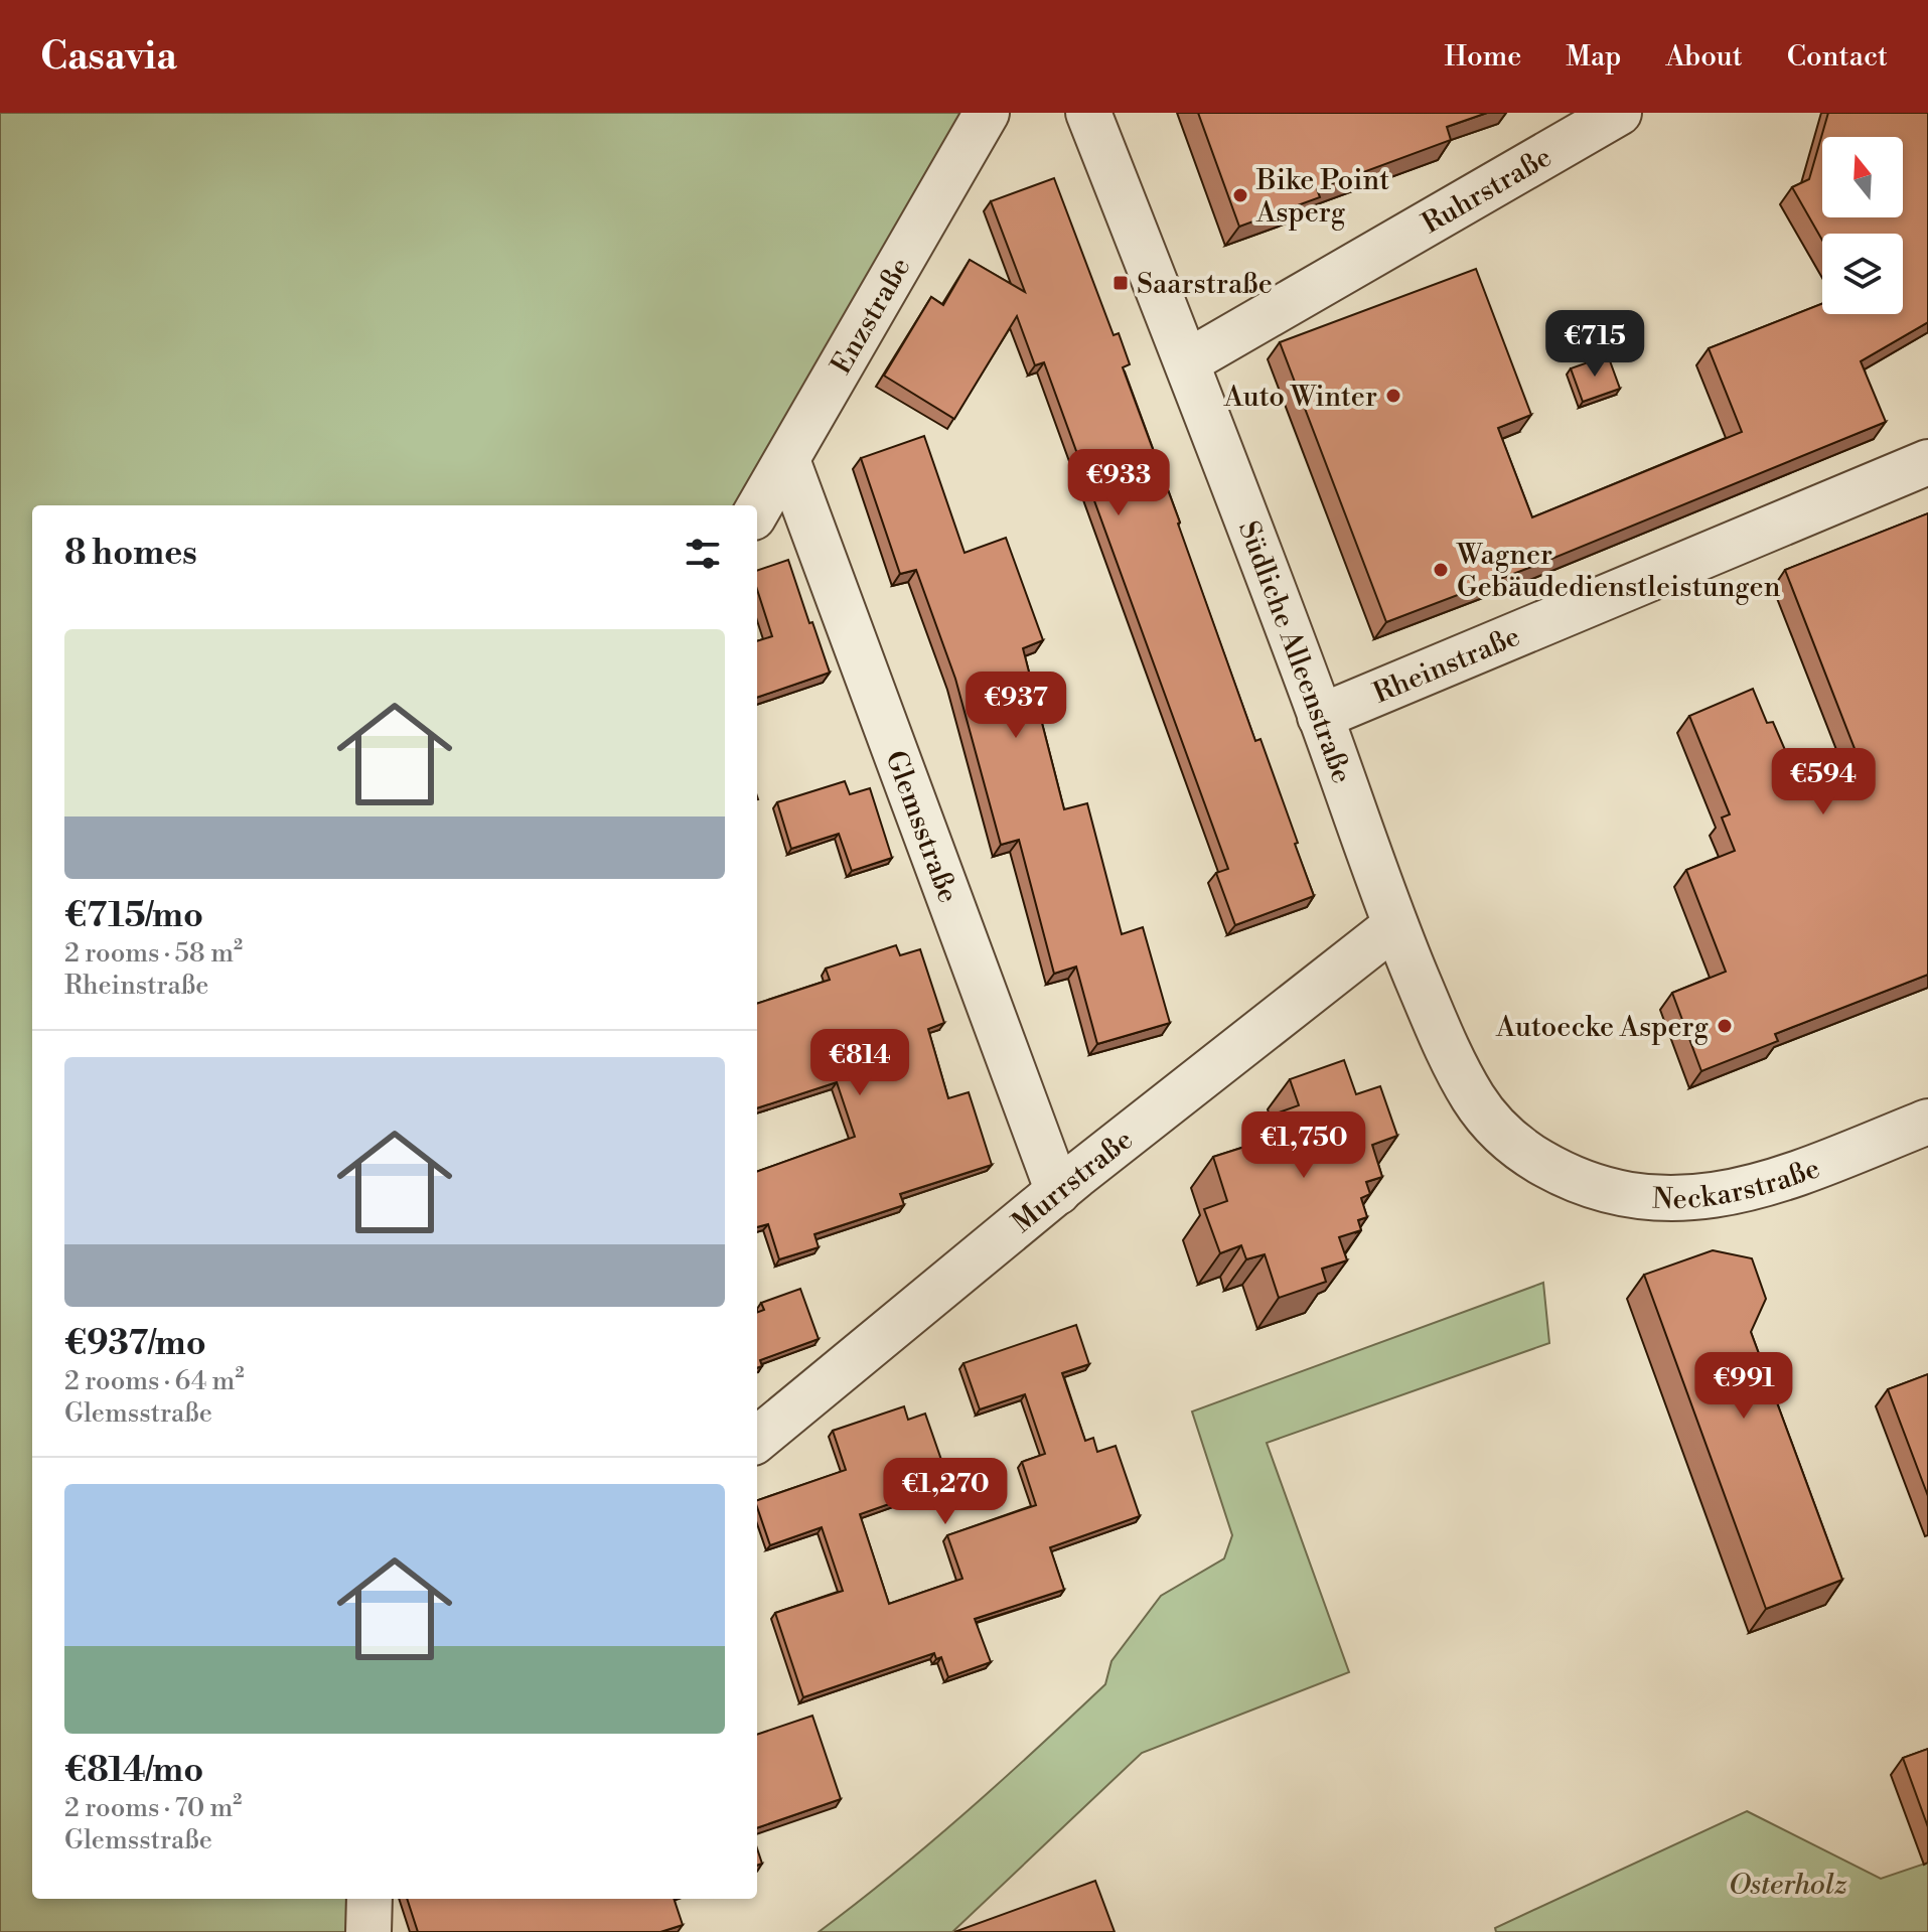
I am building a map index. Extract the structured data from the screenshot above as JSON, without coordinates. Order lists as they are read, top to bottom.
{
  "streets": {
    "street": [
      "Ruhrstraße",
      "Enzstraße",
      "Südliche Alleenstraße",
      "Rheinstraße",
      "Glemsstraße",
      "Neckarstraße",
      "Murrstraße"
    ]
  },
  "crossings": [
    ["Ruhrstraße", "Südliche Alleenstraße"],
    ["Enzstraße", "Glemsstraße"],
    ["Südliche Alleenstraße", "Rheinstraße"],
    ["Südliche Alleenstraße", "Neckarstraße"],
    ["Südliche Alleenstraße", "Murrstraße"],
    ["Glemsstraße", "Murrstraße"]
  ],
  "parks": ["Osterholz"],
  "places": {
    "other": [
      "Bike Point Asperg",
      "Auto Winter",
      "Wagner Gebäudedienstleistungen",
      "Autoecke Asperg"
    ],
    "transit": ["Saarstraße"]
  },
  "north": "top",
  "page": {
    "header": "Casavia",
    "nav": [
      "Home",
      "Map",
      "About",
      "Contact"
    ],
    "price": [
      "€715",
      "€933",
      "€937",
      "€594",
      "€814",
      "€1,750",
      "€991",
      "€1,270"
    ],
    "heading": "8 homes",
    "list": [
      {
        "name": "€715/mo",
        "note": "2 rooms · 58 m² · Rheinstraße"
      },
      {
        "name": "€937/mo",
        "note": "2 rooms · 64 m² · Glemsstraße"
      },
      {
        "name": "€814/mo",
        "note": "2 rooms · 70 m² · Glemsstraße"
      }
    ]
  }
}
